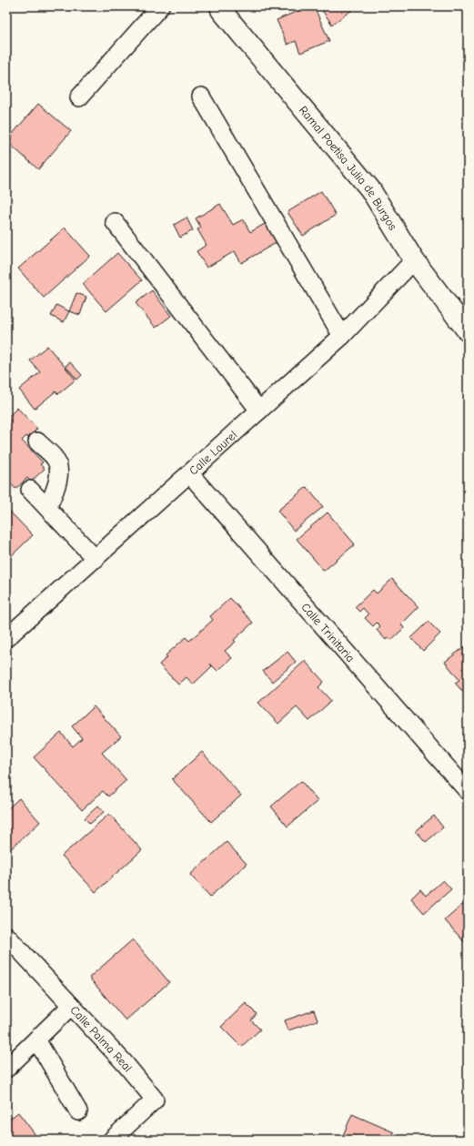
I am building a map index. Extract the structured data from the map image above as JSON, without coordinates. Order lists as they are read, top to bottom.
{
  "streets": {
    "street": [
      "Ramal Poetisa Julia de Burgos",
      "Calle Laurel",
      "Calle Trinitaria",
      "Calle Palma Real"
    ]
  },
  "crossings": [
    ["Ramal Poetisa Julia de Burgos", "Calle Laurel"],
    ["Calle Laurel", "Calle Trinitaria"]
  ]
}
